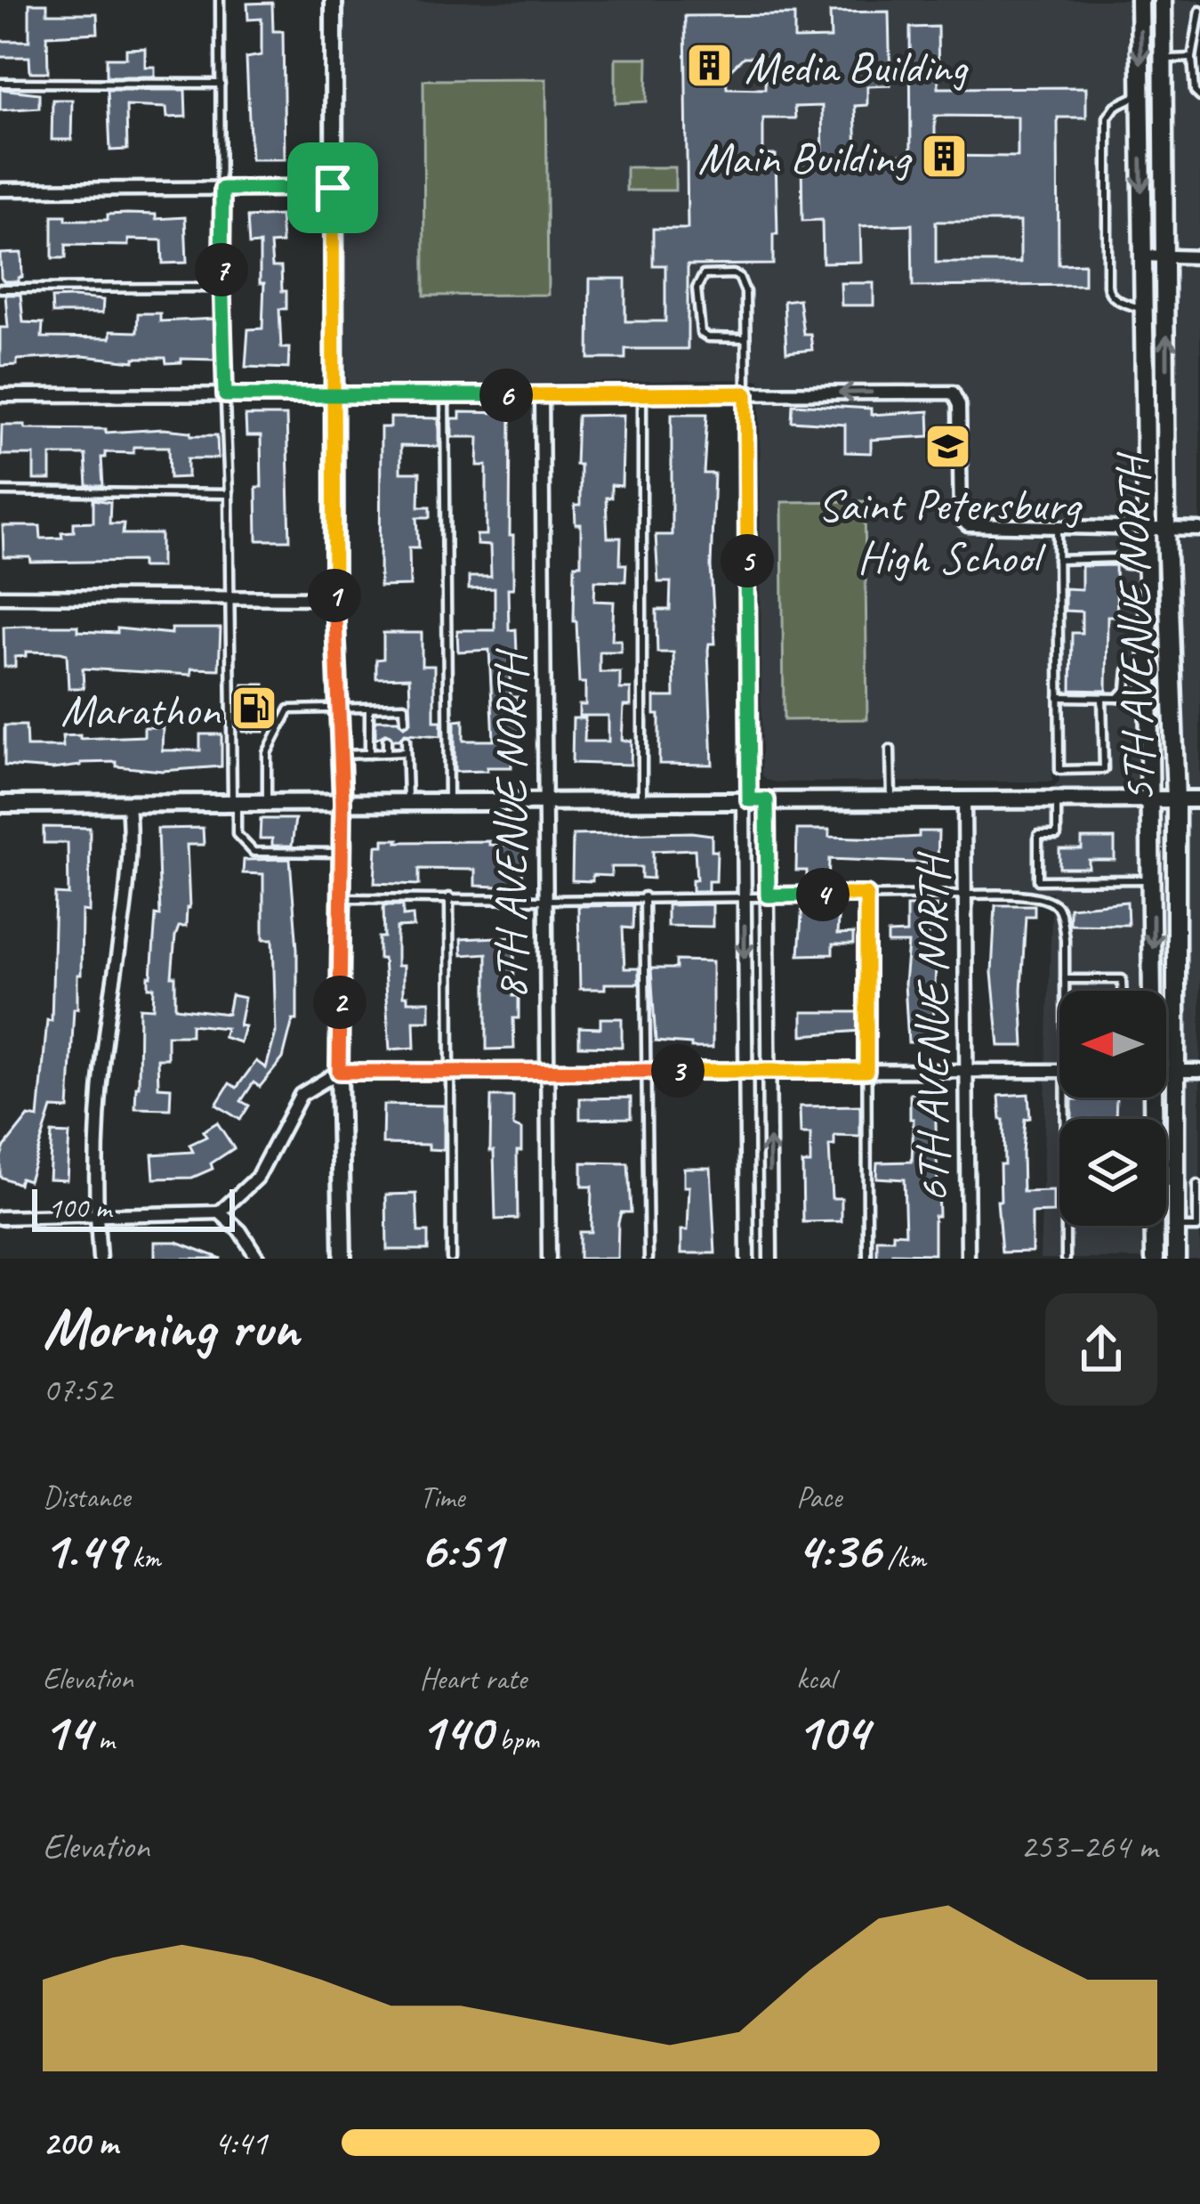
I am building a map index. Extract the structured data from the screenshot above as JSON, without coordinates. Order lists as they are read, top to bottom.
{
  "streets": {
    "main road": ["5TH AVENUE NORTH"],
    "street": ["8TH AVENUE NORTH", "6TH AVENUE NORTH"]
  },
  "places": {
    "building": ["Media Building", "Main Building"],
    "school or university": ["Saint Petersburg High School"],
    "fuel station": ["Marathon"]
  },
  "scale_bar": "100 m",
  "north": "left",
  "page": {
    "pins": [
      "7",
      "6",
      "5",
      "1",
      "4",
      "2",
      "3"
    ],
    "scale": "100 m",
    "heading": ["Morning run", "07:52"],
    "stats": [
      ["Distance", "1.49 km"],
      ["Time", "6:51"],
      ["Pace", "4:36 /km"],
      ["Elevation", "14 m"],
      ["Heart rate", "140 bpm"],
      ["kcal", "104"]
    ],
    "chart": ["Elevation", "253–264 m"],
    "list": [
      {
        "name": "200 m",
        "note": "4:41"
      }
    ]
  }
}
